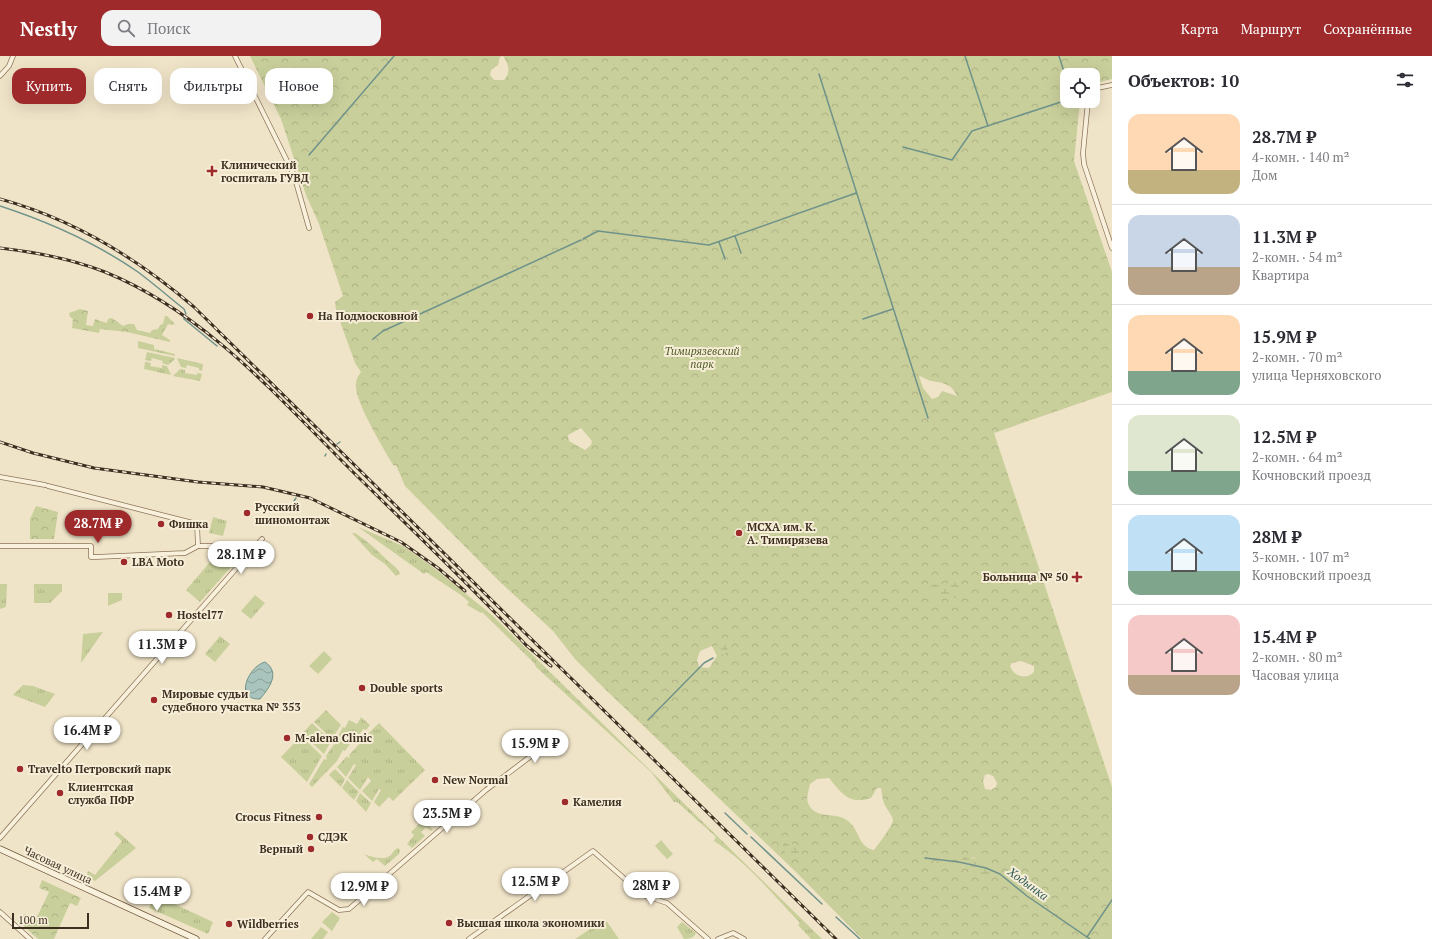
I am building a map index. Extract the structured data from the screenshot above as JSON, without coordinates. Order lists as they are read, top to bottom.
{
  "streets": {
    "street": ["Часовая улица"]
  },
  "water": ["Ходынка"],
  "parks": ["Тимирязевский парк"],
  "places": {
    "health": ["Клинический госпиталь ГУВД", "Больница № 50"],
    "other": [
      "На Подмосковной",
      "Русский шиномонтаж",
      "Фишка",
      "МСХА им. К. А. Тимирязева",
      "LBA Moto",
      "Hostel77",
      "Double sports",
      "Мировые судьи судебного участка № 353",
      "M-alena Clinic",
      "Travelto Петровский парк",
      "New Normal",
      "Клиентская служба ПФР",
      "Камелия",
      "Crocus Fitness",
      "СДЭК",
      "Верный",
      "Высшая школа экономики",
      "Wildberries"
    ]
  },
  "scale_bar": "100 m",
  "page": {
    "header": "Nestly",
    "search": "Поиск",
    "nav": ["Карта", "Маршрут", "Сохранённые"],
    "heading": "Объектов: 10",
    "chip": [
      "Купить",
      "Снять",
      "Фильтры",
      "Новое"
    ],
    "list": [
      {
        "name": "28.7M ₽",
        "note": "4-комн. · 140 m² · Дом"
      },
      {
        "name": "11.3M ₽",
        "note": "2-комн. · 54 m² · Квартира"
      },
      {
        "name": "15.9M ₽",
        "note": "2-комн. · 70 m² · улица Черняховского"
      },
      {
        "name": "12.5M ₽",
        "note": "2-комн. · 64 m² · Кочновский проезд"
      },
      {
        "name": "28M ₽",
        "note": "3-комн. · 107 m² · Кочновский проезд"
      },
      {
        "name": "15.4M ₽",
        "note": "2-комн. · 80 m² · Часовая улица"
      }
    ],
    "price": [
      "28.7M ₽",
      "28.1M ₽",
      "11.3M ₽",
      "16.4M ₽",
      "15.9M ₽",
      "23.5M ₽",
      "12.5M ₽",
      "28M ₽",
      "12.9M ₽",
      "15.4M ₽"
    ],
    "scale": "100 m"
  }
}
